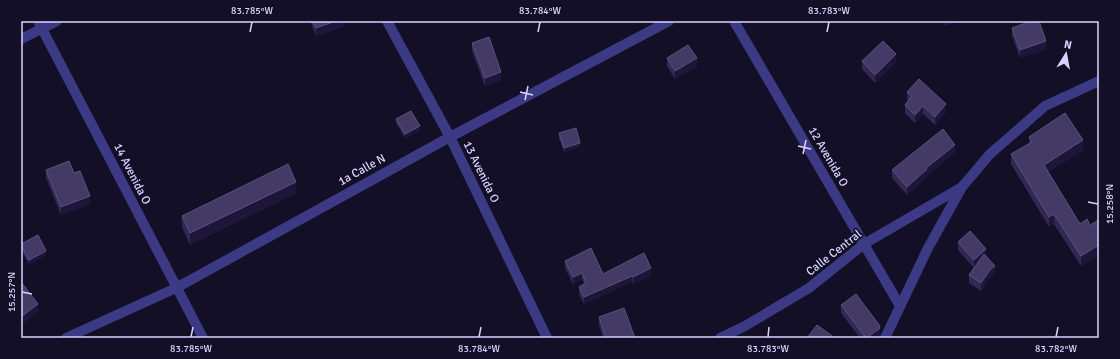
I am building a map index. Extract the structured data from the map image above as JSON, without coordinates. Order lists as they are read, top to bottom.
{
  "streets": {
    "street": [
      "12 Avenida O",
      "1a Calle N",
      "13 Avenida O",
      "14 Avenida O",
      "Calle Central"
    ]
  },
  "crossings": [
    ["12 Avenida O", "Calle Central"],
    ["1a Calle N", "13 Avenida O"],
    ["1a Calle N", "14 Avenida O"]
  ],
  "north": "top",
  "coordinates": [
    "83.785°W",
    "83.784°W",
    "83.783°W",
    "15.258°N",
    "15.257°N",
    "83.782°W"
  ]
}
